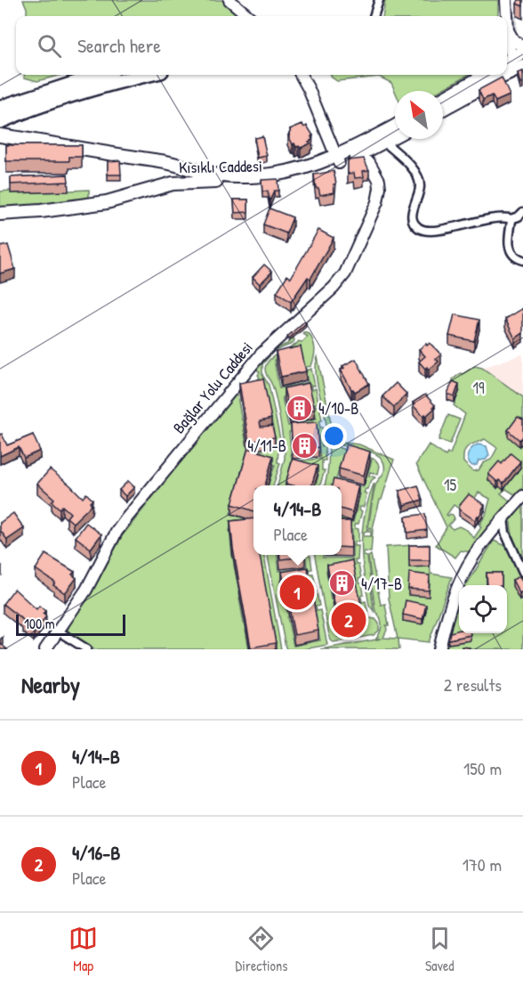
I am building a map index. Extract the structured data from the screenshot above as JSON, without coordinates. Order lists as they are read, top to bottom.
{
  "streets": {
    "main road": ["Kısıklı Caddesi"],
    "street": ["Bağlar Yolu Caddesi"]
  },
  "crossings": [
    ["Kısıklı Caddesi", "Bağlar Yolu Caddesi"]
  ],
  "parks": ["19", "15"],
  "places": {
    "building": ["4/10-B", "4/11-B", "4/17-B"]
  },
  "scale_bar": "100 m",
  "north": "top left",
  "page": {
    "search": "Search here",
    "popup": ["4/14-B", "Place"],
    "pins": ["1", "2"],
    "scale": "100 m",
    "heading": ["Nearby", "2 results"],
    "list": [
      {
        "mark": "1",
        "name": "4/14-B",
        "note": "Place",
        "value": "150 m"
      },
      {
        "mark": "2",
        "name": "4/16-B",
        "note": "Place",
        "value": "170 m"
      }
    ],
    "nav": ["Map", "Directions", "Saved"]
  }
}
